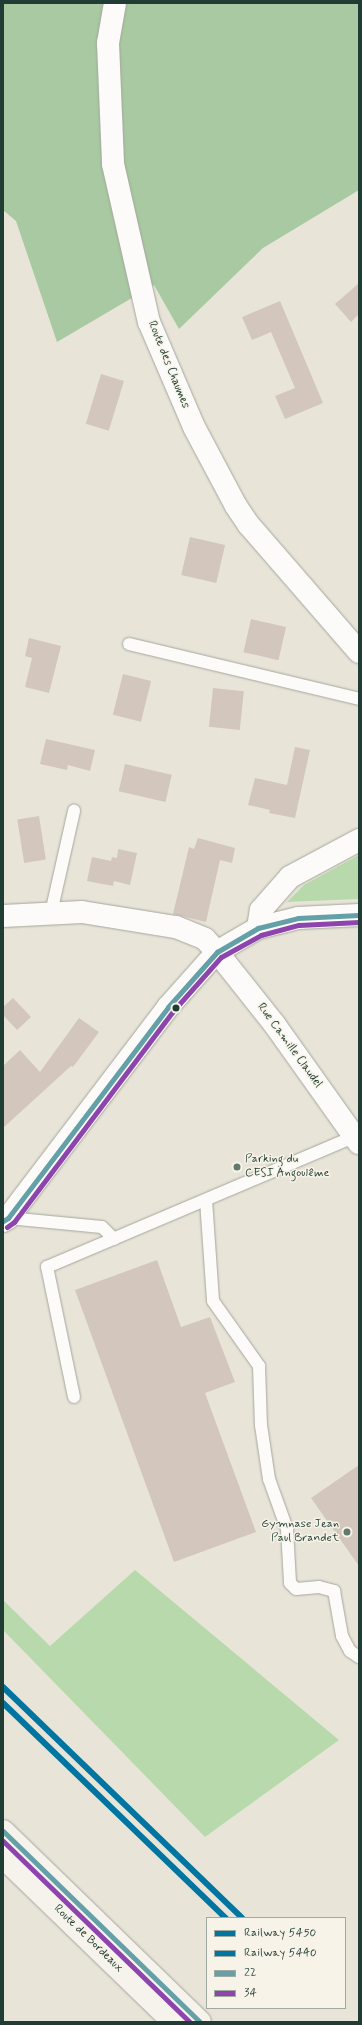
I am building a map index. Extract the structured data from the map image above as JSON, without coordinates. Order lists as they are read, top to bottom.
{
  "streets": {
    "main road": ["Route de Bordeaux"],
    "street": ["Route des Chaumes", "Rue Camille Claudel"]
  },
  "places": ["Parking du CESI Angoulême", "Gymnase Jean Paul Brandet"],
  "lines": [
    "transit line 22",
    "transit line 34",
    "rail line 5450",
    "rail line 5440"
  ],
  "legend": [
    "Railway 5450",
    "Railway 5440",
    "22",
    "34"
  ]
}
